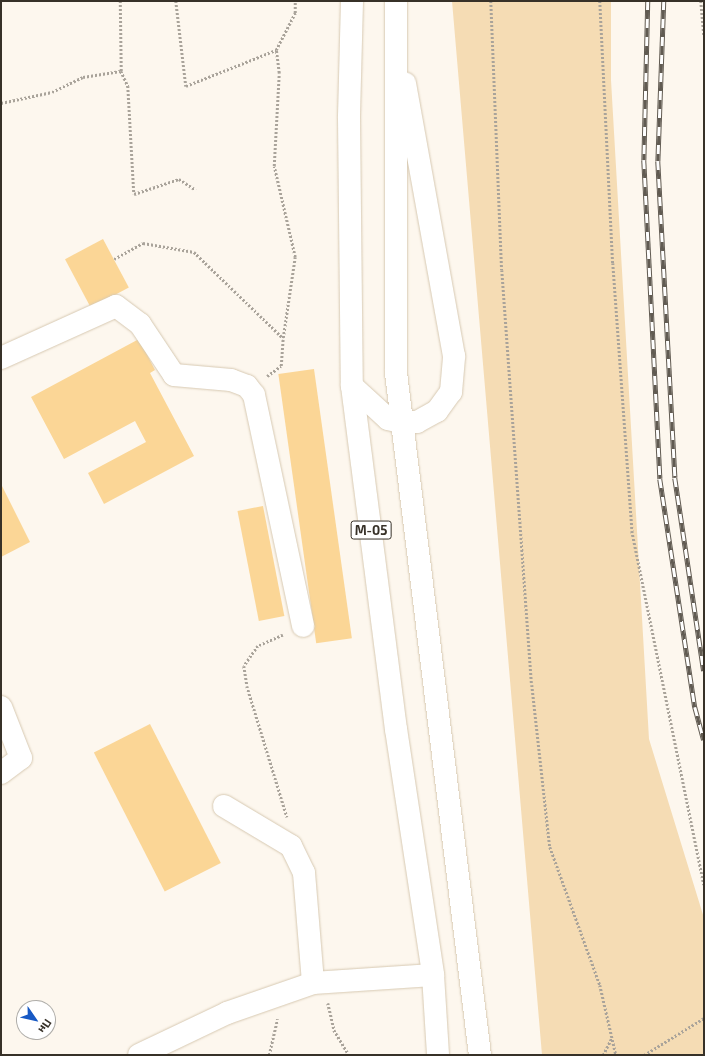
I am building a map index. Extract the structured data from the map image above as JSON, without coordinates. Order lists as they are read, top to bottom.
{
  "streets": {
    "main road": ["М-05"]
  },
  "north": "bottom right"
}
